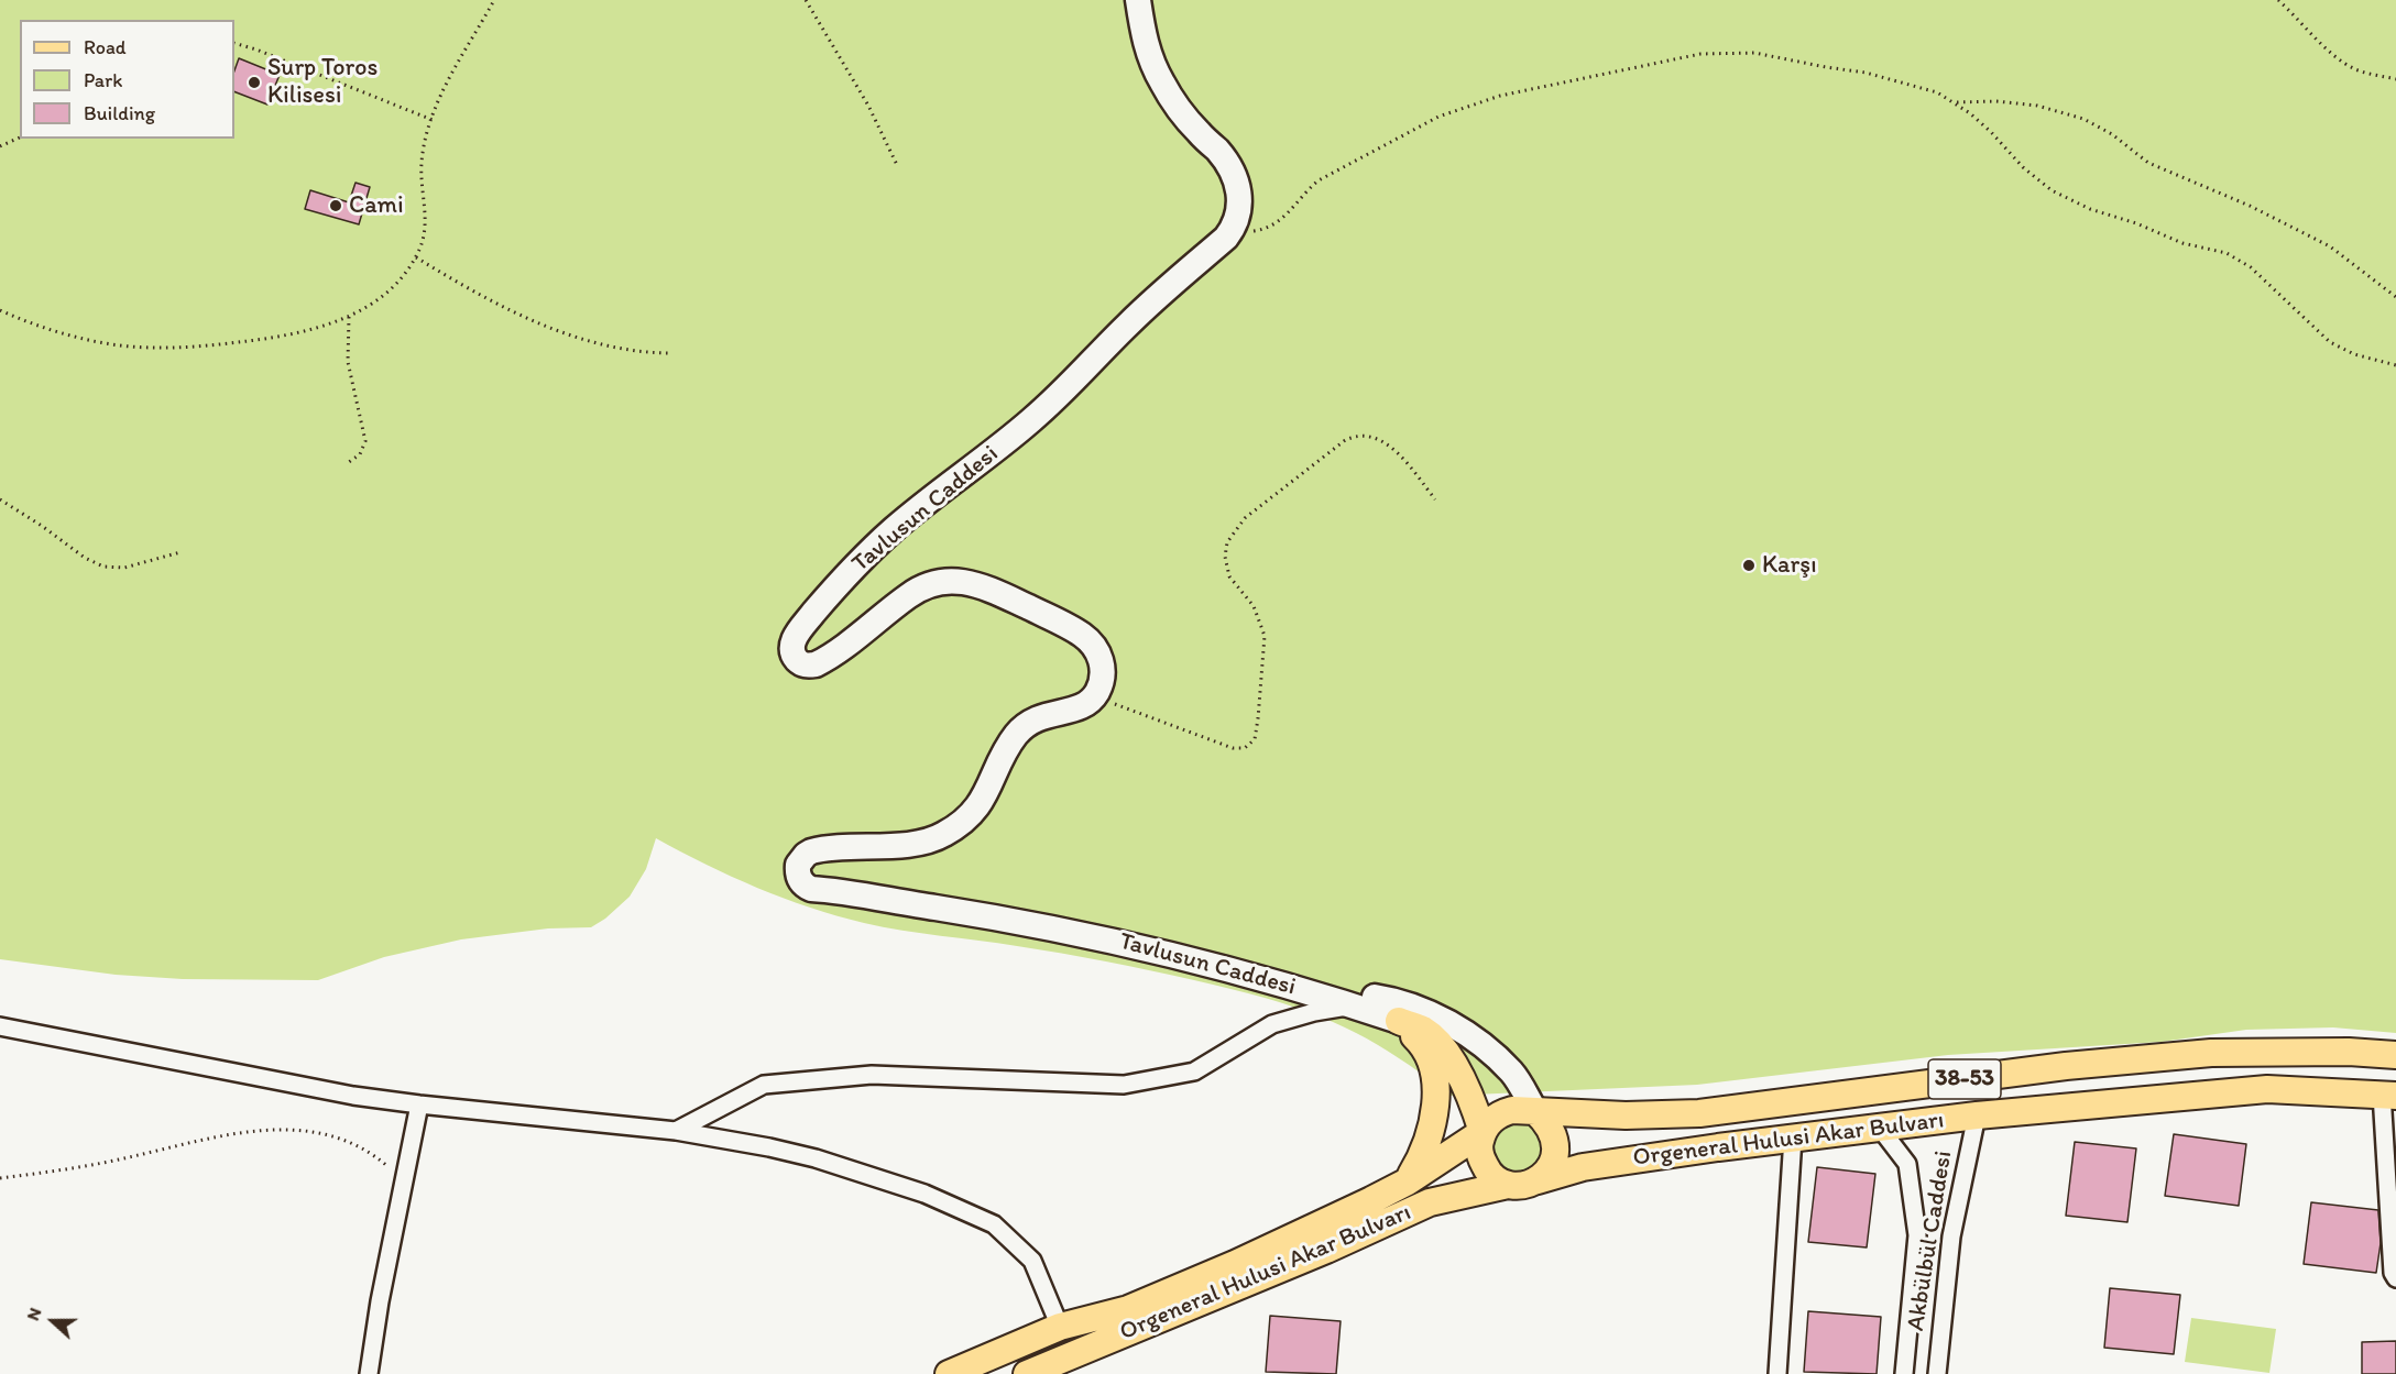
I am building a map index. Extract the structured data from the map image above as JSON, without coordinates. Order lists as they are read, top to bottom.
{
  "streets": {
    "main road": ["38-53", "Orgeneral Hulusi Akar Bulvarı"],
    "street": ["Tavlusun Caddesi", "Akbülbül Caddesi"]
  },
  "crossings": [
    ["Tavlusun Caddesi", "Orgeneral Hulusi Akar Bulvarı"],
    ["Orgeneral Hulusi Akar Bulvarı", "Akbülbül Caddesi"]
  ],
  "places": ["Surp Toros Kilisesi", "Cami", "Karşı"],
  "legend": ["Road", "Park", "Building"],
  "north": "left"
}
